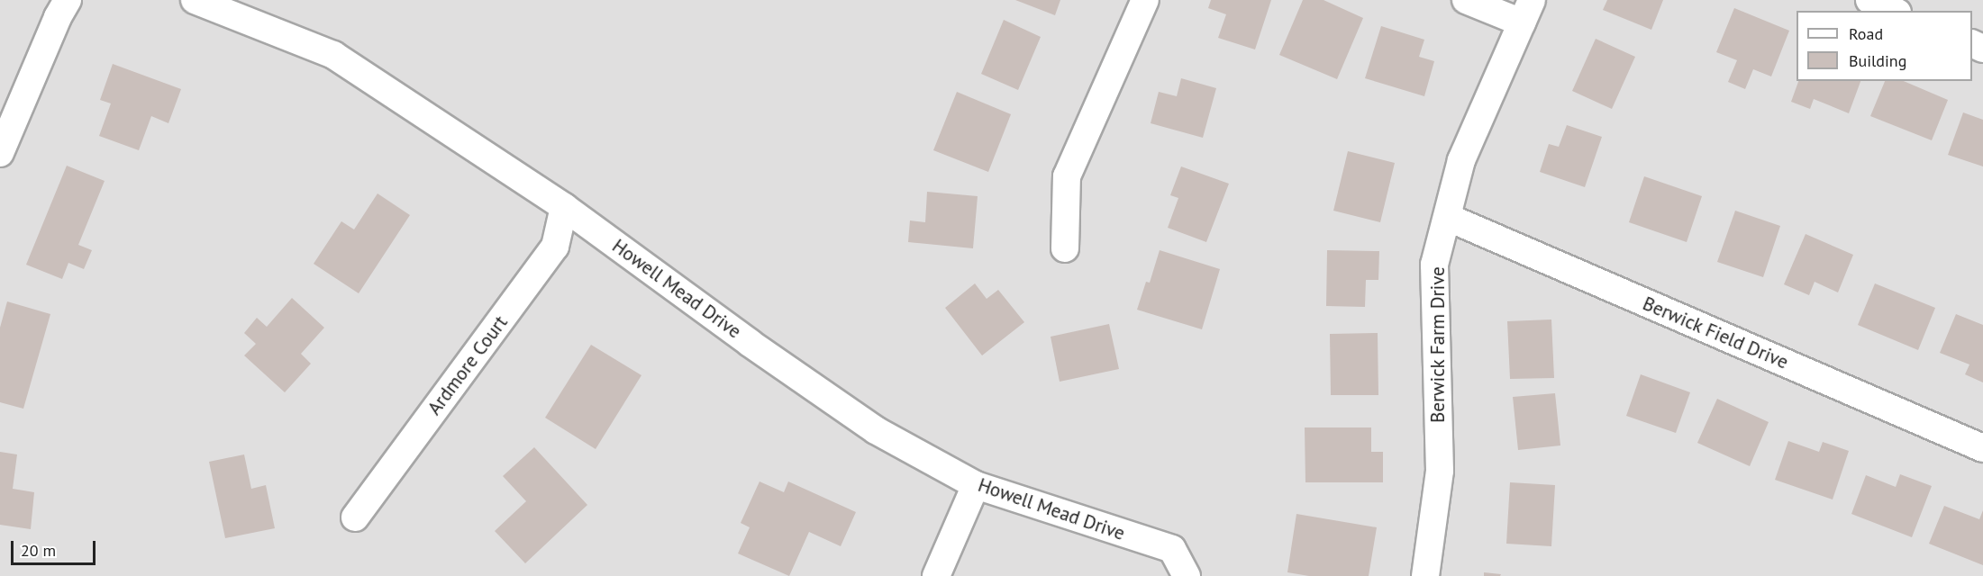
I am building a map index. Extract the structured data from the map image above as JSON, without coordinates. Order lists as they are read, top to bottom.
{
  "streets": {
    "street": [
      "Howell Mead Drive",
      "Berwick Field Drive",
      "Berwick Farm Drive",
      "Ardmore Court"
    ]
  },
  "crossings": [
    ["Howell Mead Drive", "Ardmore Court"],
    ["Berwick Field Drive", "Berwick Farm Drive"]
  ],
  "legend": ["Road", "Building"],
  "scale_bar": "20 m"
}
